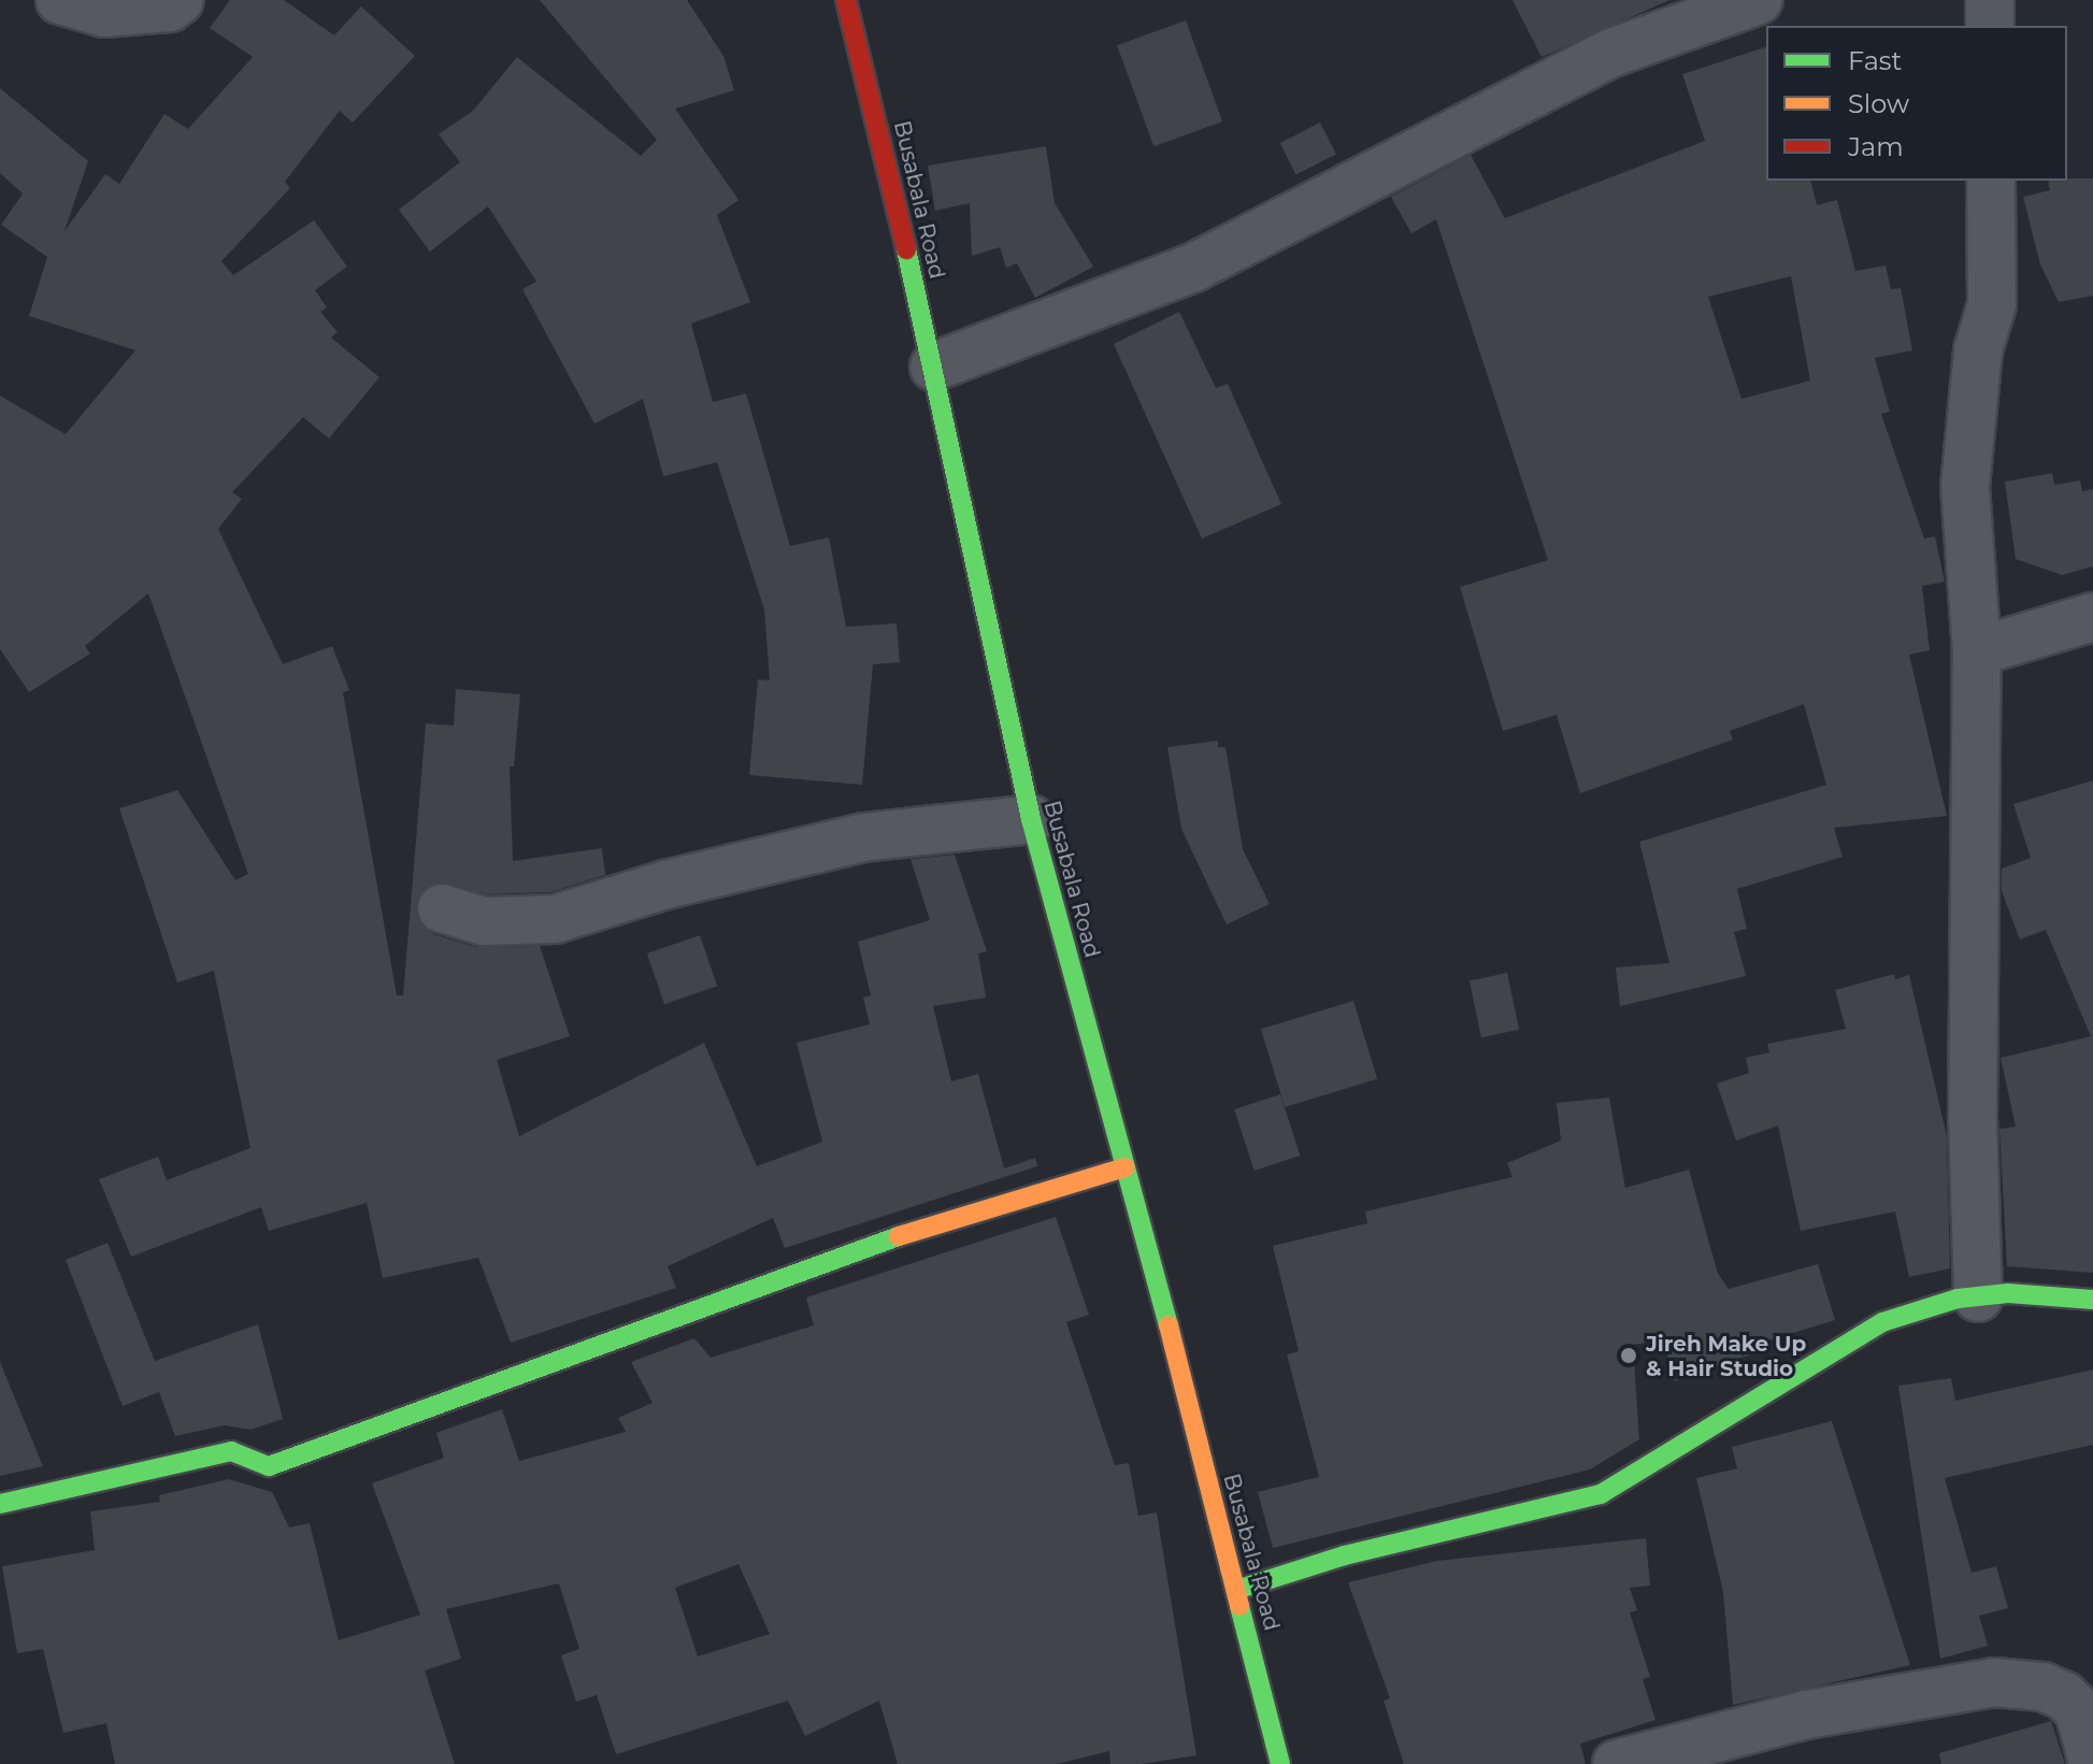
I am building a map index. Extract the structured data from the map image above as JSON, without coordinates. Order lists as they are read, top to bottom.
{
  "streets": {
    "street": ["Busabala Road"]
  },
  "places": ["Jireh Make Up & Hair Studio"],
  "legend": ["Fast", "Slow", "Jam"]
}
